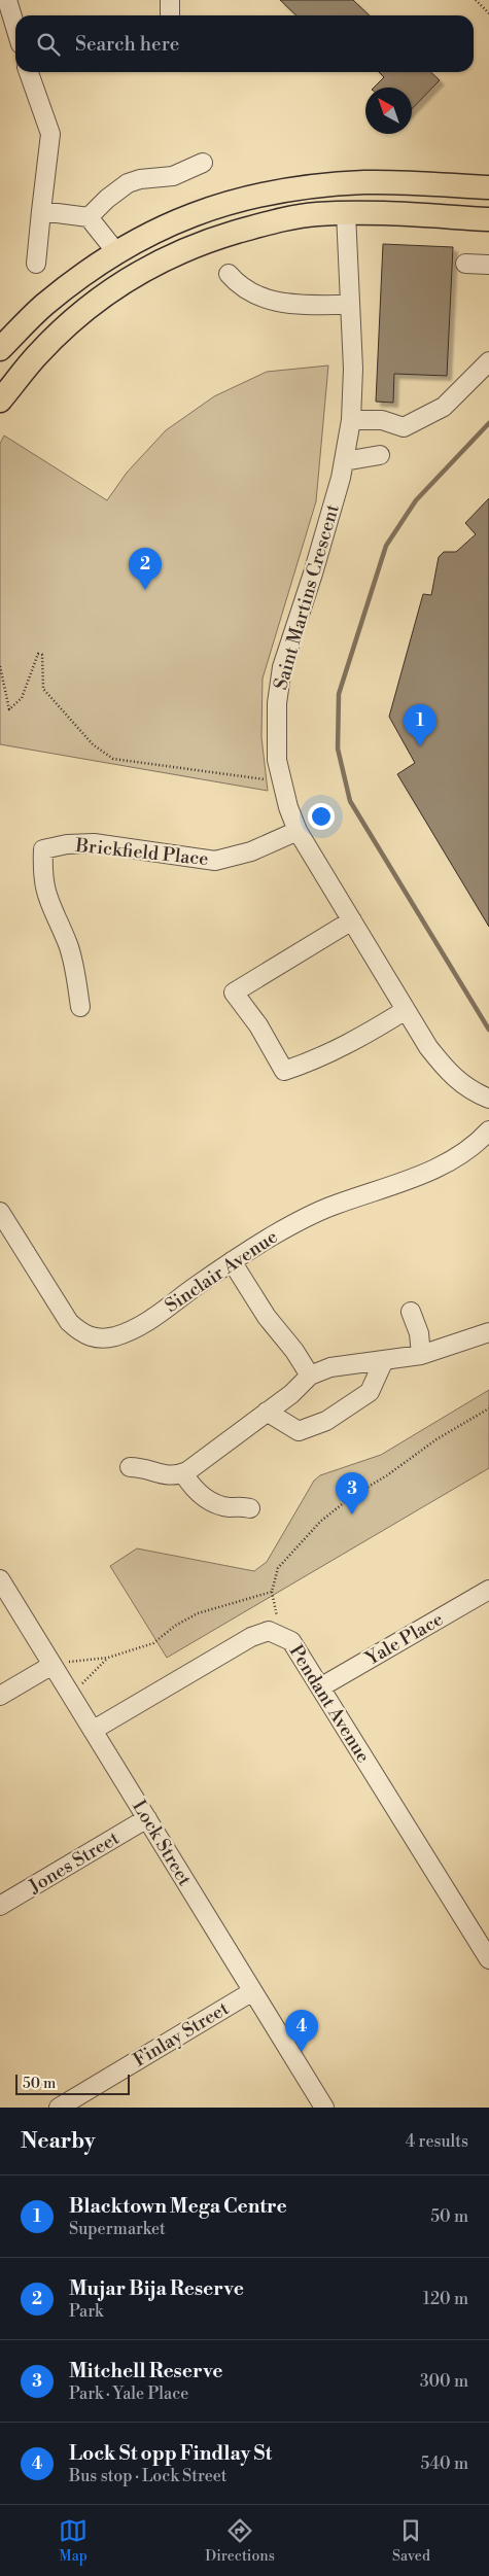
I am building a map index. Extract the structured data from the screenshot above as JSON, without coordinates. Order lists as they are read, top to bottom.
{
  "streets": {
    "street": [
      "Saint Martins Crescent",
      "Brickfield Place",
      "Sinclair Avenue",
      "Yale Place",
      "Pendant Avenue",
      "Lock Street",
      "Jones Street",
      "Finlay Street"
    ]
  },
  "crossings": [
    ["Saint Martins Crescent", "Brickfield Place"],
    ["Yale Place", "Pendant Avenue"],
    ["Pendant Avenue", "Lock Street"],
    ["Lock Street", "Jones Street"],
    ["Lock Street", "Finlay Street"]
  ],
  "scale_bar": "50 m",
  "north": "top left",
  "page": {
    "search": "Search here",
    "pins": [
      "2",
      "1",
      "3",
      "4"
    ],
    "scale": "50 m",
    "heading": ["Nearby", "4 results"],
    "list": [
      {
        "mark": "1",
        "name": "Blacktown Mega Centre",
        "note": "Supermarket",
        "value": "50 m"
      },
      {
        "mark": "2",
        "name": "Mujar Bija Reserve",
        "note": "Park",
        "value": "120 m"
      },
      {
        "mark": "3",
        "name": "Mitchell Reserve",
        "note": "Park · Yale Place",
        "value": "300 m"
      },
      {
        "mark": "4",
        "name": "Lock St opp Findlay St",
        "note": "Bus stop · Lock Street",
        "value": "540 m"
      }
    ],
    "nav": ["Map", "Directions", "Saved"]
  }
}
